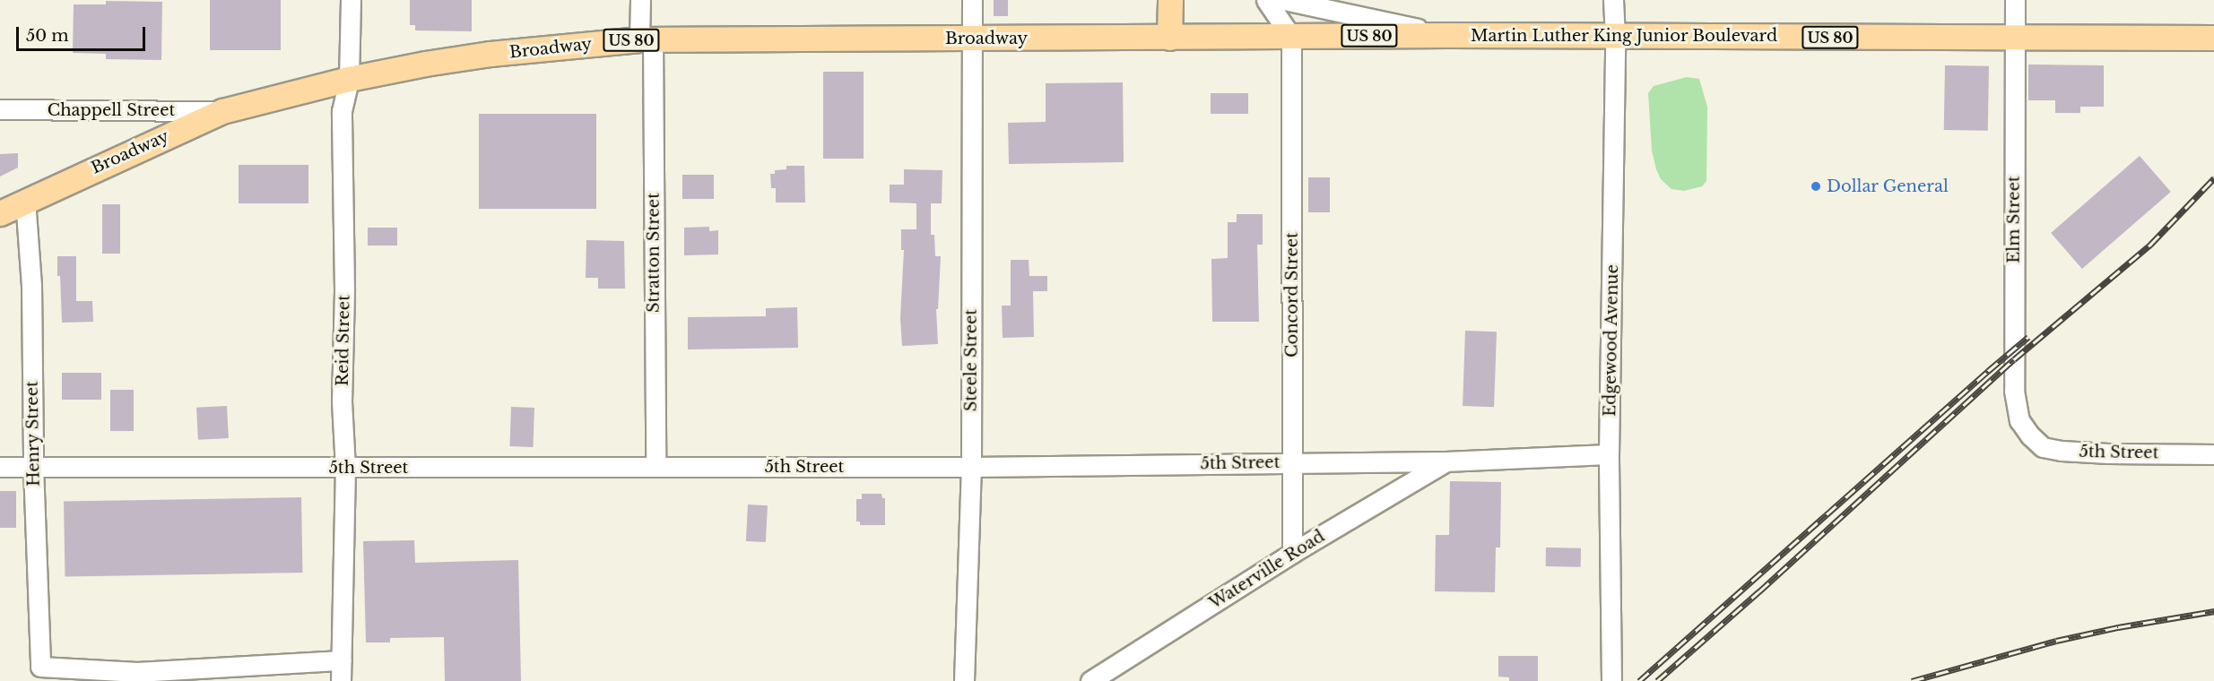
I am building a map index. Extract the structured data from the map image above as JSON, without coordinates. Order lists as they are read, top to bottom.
{
  "streets": {
    "main road": ["US 80", "Martin Luther King Junior Boulevard", "Broadway"],
    "street": [
      "Chappell Street",
      "Elm Street",
      "Stratton Street",
      "Concord Street",
      "Reid Street",
      "Edgewood Avenue",
      "Steele Street",
      "Henry Street",
      "5th Street",
      "Waterville Road"
    ]
  },
  "crossings": [
    ["Martin Luther King Junior Boulevard", "Broadway"],
    ["Martin Luther King Junior Boulevard", "Elm Street"],
    ["Martin Luther King Junior Boulevard", "Concord Street"],
    ["Martin Luther King Junior Boulevard", "Edgewood Avenue"],
    ["Broadway", "Chappell Street"],
    ["Broadway", "Stratton Street"],
    ["Broadway", "Concord Street"],
    ["Broadway", "Reid Street"],
    ["Broadway", "Steele Street"],
    ["Broadway", "Henry Street"],
    ["Elm Street", "5th Street"],
    ["Stratton Street", "5th Street"],
    ["Concord Street", "5th Street"],
    ["Concord Street", "Waterville Road"],
    ["Reid Street", "Henry Street"],
    ["Reid Street", "5th Street"],
    ["Edgewood Avenue", "5th Street"],
    ["Steele Street", "5th Street"],
    ["Henry Street", "5th Street"],
    ["5th Street", "Waterville Road"]
  ],
  "places": ["Dollar General"],
  "scale_bar": "50 m"
}
